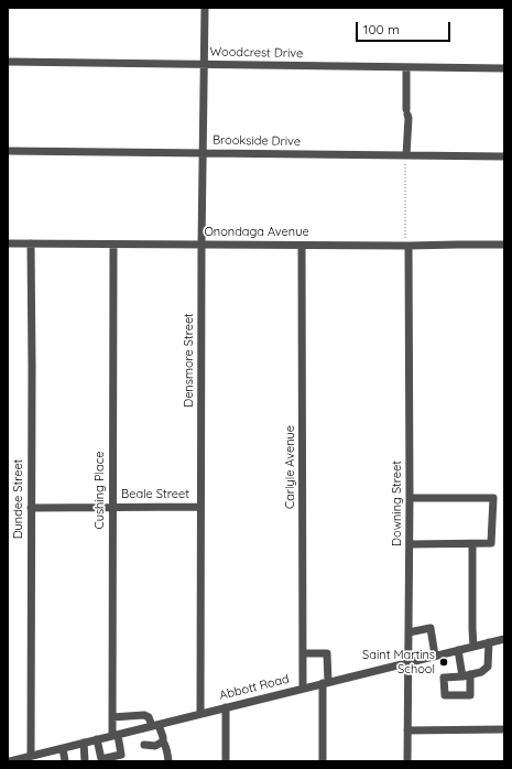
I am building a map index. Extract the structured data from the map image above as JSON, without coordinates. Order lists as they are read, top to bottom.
{
  "streets": {
    "street": [
      "Woodcrest Drive",
      "Brookside Drive",
      "Onondaga Avenue",
      "Densmore Street",
      "Carlyle Avenue",
      "Cushing Place",
      "Beale Street",
      "Dundee Street",
      "Downing Street",
      "Abbott Road"
    ]
  },
  "crossings": [
    ["Woodcrest Drive", "Densmore Street"],
    ["Brookside Drive", "Densmore Street"],
    ["Onondaga Avenue", "Densmore Street"],
    ["Onondaga Avenue", "Carlyle Avenue"],
    ["Onondaga Avenue", "Cushing Place"],
    ["Onondaga Avenue", "Dundee Street"],
    ["Onondaga Avenue", "Downing Street"],
    ["Densmore Street", "Beale Street"],
    ["Densmore Street", "Abbott Road"],
    ["Carlyle Avenue", "Abbott Road"],
    ["Cushing Place", "Beale Street"],
    ["Cushing Place", "Abbott Road"],
    ["Beale Street", "Dundee Street"],
    ["Dundee Street", "Abbott Road"],
    ["Downing Street", "Abbott Road"]
  ],
  "places": ["Saint Martins School"],
  "scale_bar": "100 m"
}
